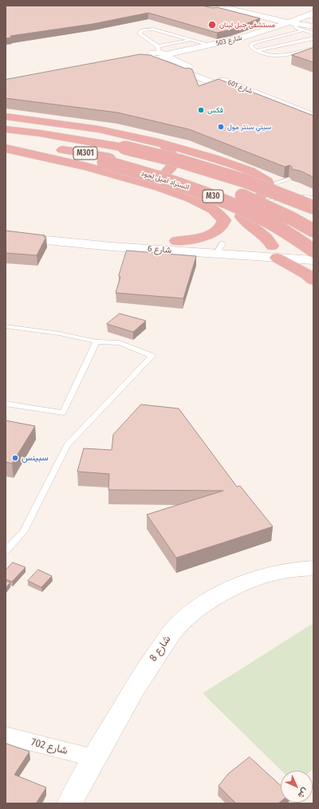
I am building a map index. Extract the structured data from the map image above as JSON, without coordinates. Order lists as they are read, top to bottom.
{
  "streets": {
    "highway": ["M301", "اتستراد اميل لحود", "M30"],
    "main road": ["شارع 6", "شارع 8"],
    "street": ["شارع 503", "شارع 601", "شارع 702"]
  },
  "crossings": [
    ["شارع 503", "شارع 601"],
    ["M301", "اتستراد اميل لحود"],
    ["اتستراد اميل لحود", "شارع 6"],
    ["شارع 8", "شارع 702"]
  ],
  "places": [
    "مستشفى جبل لبنان",
    "فكس",
    "سيتي سنتر مول",
    "سبينس"
  ],
  "north": "bottom right"
}
